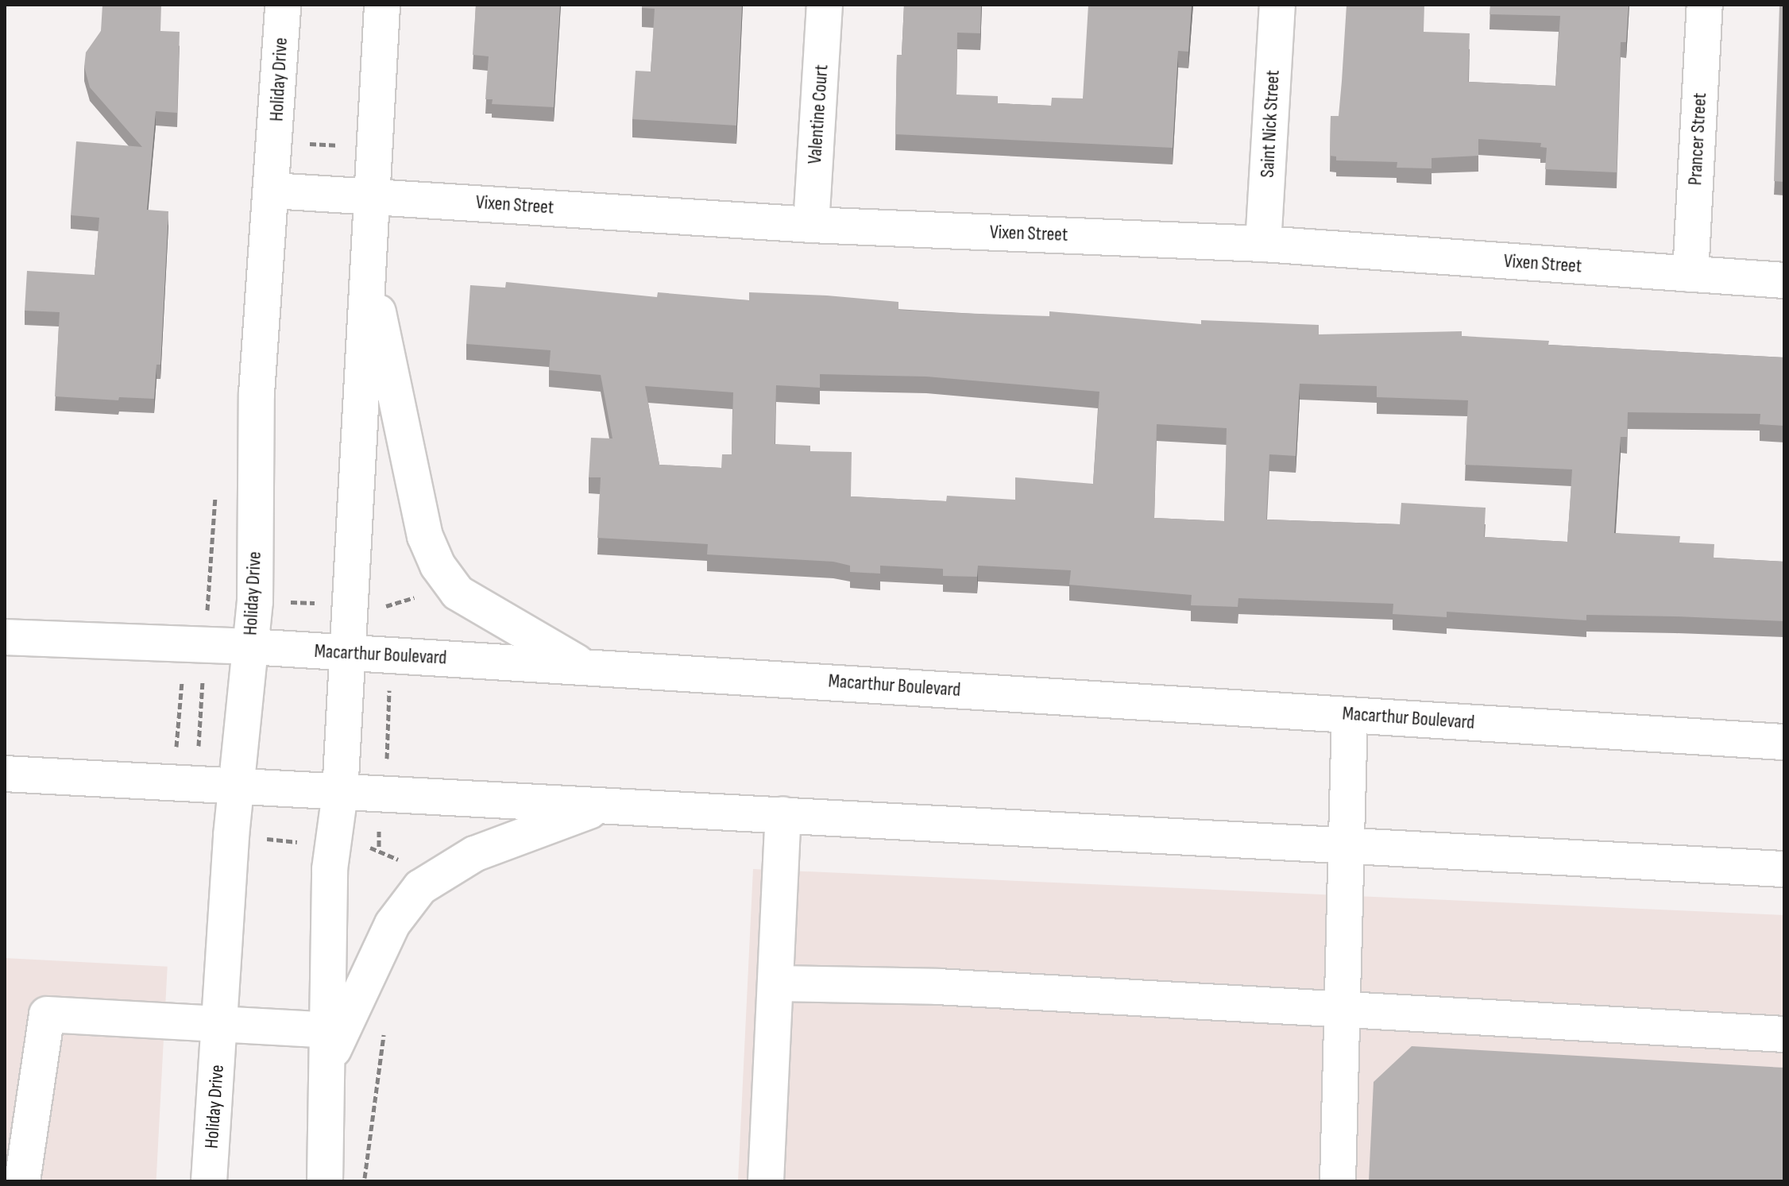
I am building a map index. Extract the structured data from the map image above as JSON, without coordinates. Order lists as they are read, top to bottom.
{
  "streets": {
    "street": [
      "Holiday Drive",
      "Valentine Court",
      "Saint Nick Street",
      "Prancer Street",
      "Vixen Street",
      "Macarthur Boulevard"
    ]
  },
  "crossings": [
    ["Holiday Drive", "Vixen Street"],
    ["Holiday Drive", "Macarthur Boulevard"],
    ["Valentine Court", "Vixen Street"],
    ["Saint Nick Street", "Vixen Street"],
    ["Prancer Street", "Vixen Street"]
  ]
}
